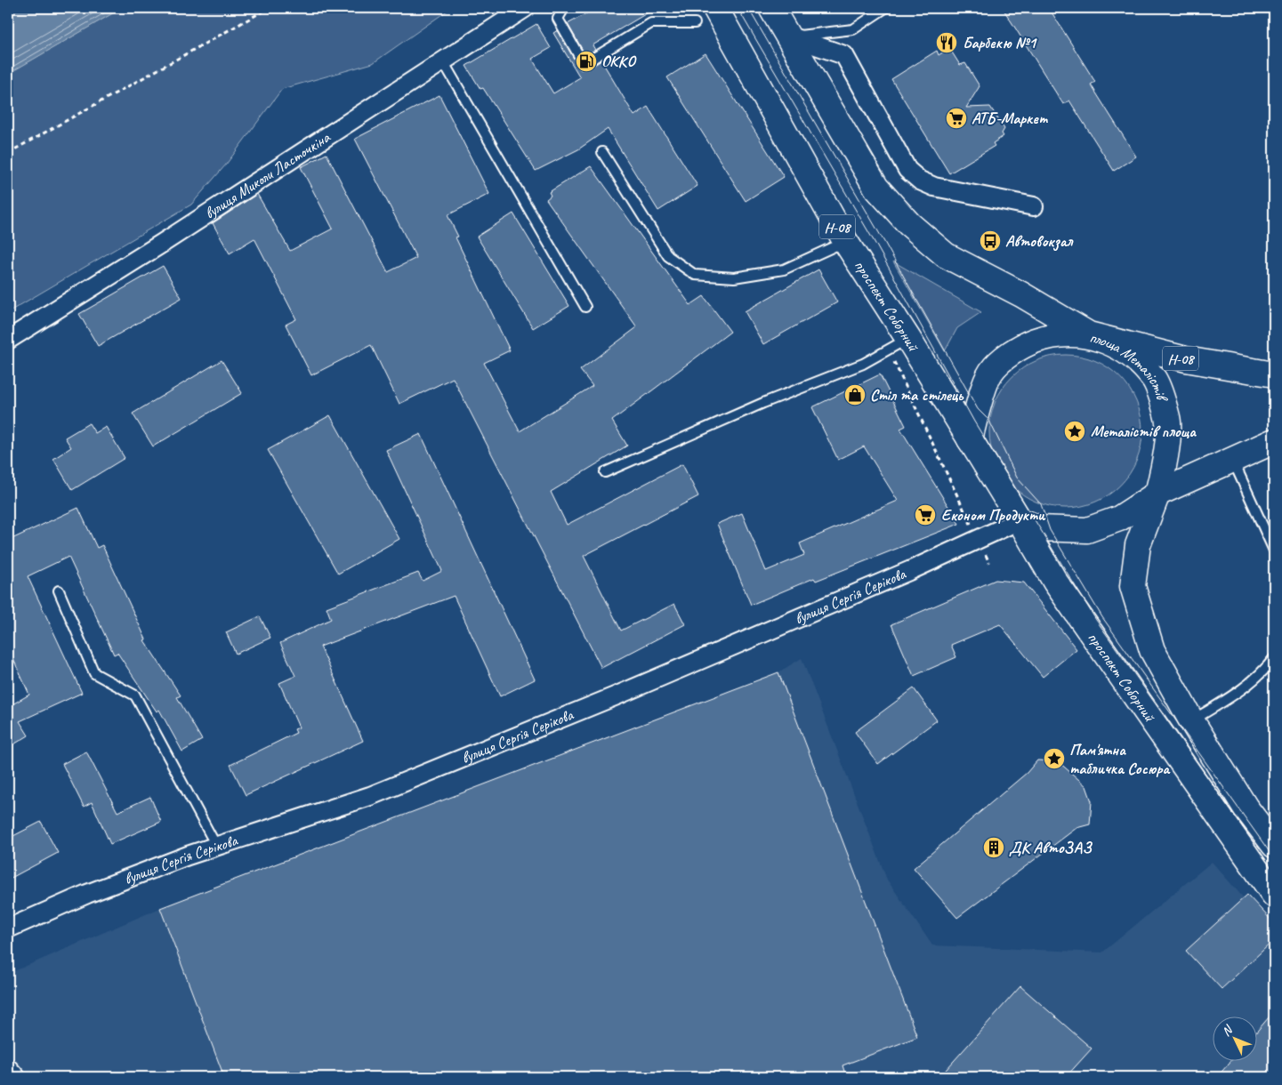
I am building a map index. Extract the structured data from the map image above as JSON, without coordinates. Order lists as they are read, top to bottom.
{
  "streets": {
    "main road": ["Н-08", "проспект Соборний", "площа Металістів"],
    "street": ["вулиця Миколи Ласточкіна", "вулиця Сергія Серікова"]
  },
  "crossings": [
    ["Н-08", "проспект Соборний"],
    ["Н-08", "площа Металістів"],
    ["Н-08", "вулиця Сергія Серікова"],
    ["проспект Соборний", "площа Металістів"],
    ["проспект Соборний", "вулиця Сергія Серікова"]
  ],
  "places": {
    "restaurant": ["Барбекю №1"],
    "fuel station": ["ОККО"],
    "supermarket": ["АТБ-Маркет", "Економ Продукти"],
    "bus stop": ["Автовокзал"],
    "shop": ["Стіл та стілець"],
    "place": ["Металістів площа", "Пам'ятна табличка Сосюра"],
    "building": ["ДК АвтоЗАЗ"]
  },
  "north": "top left"
}
